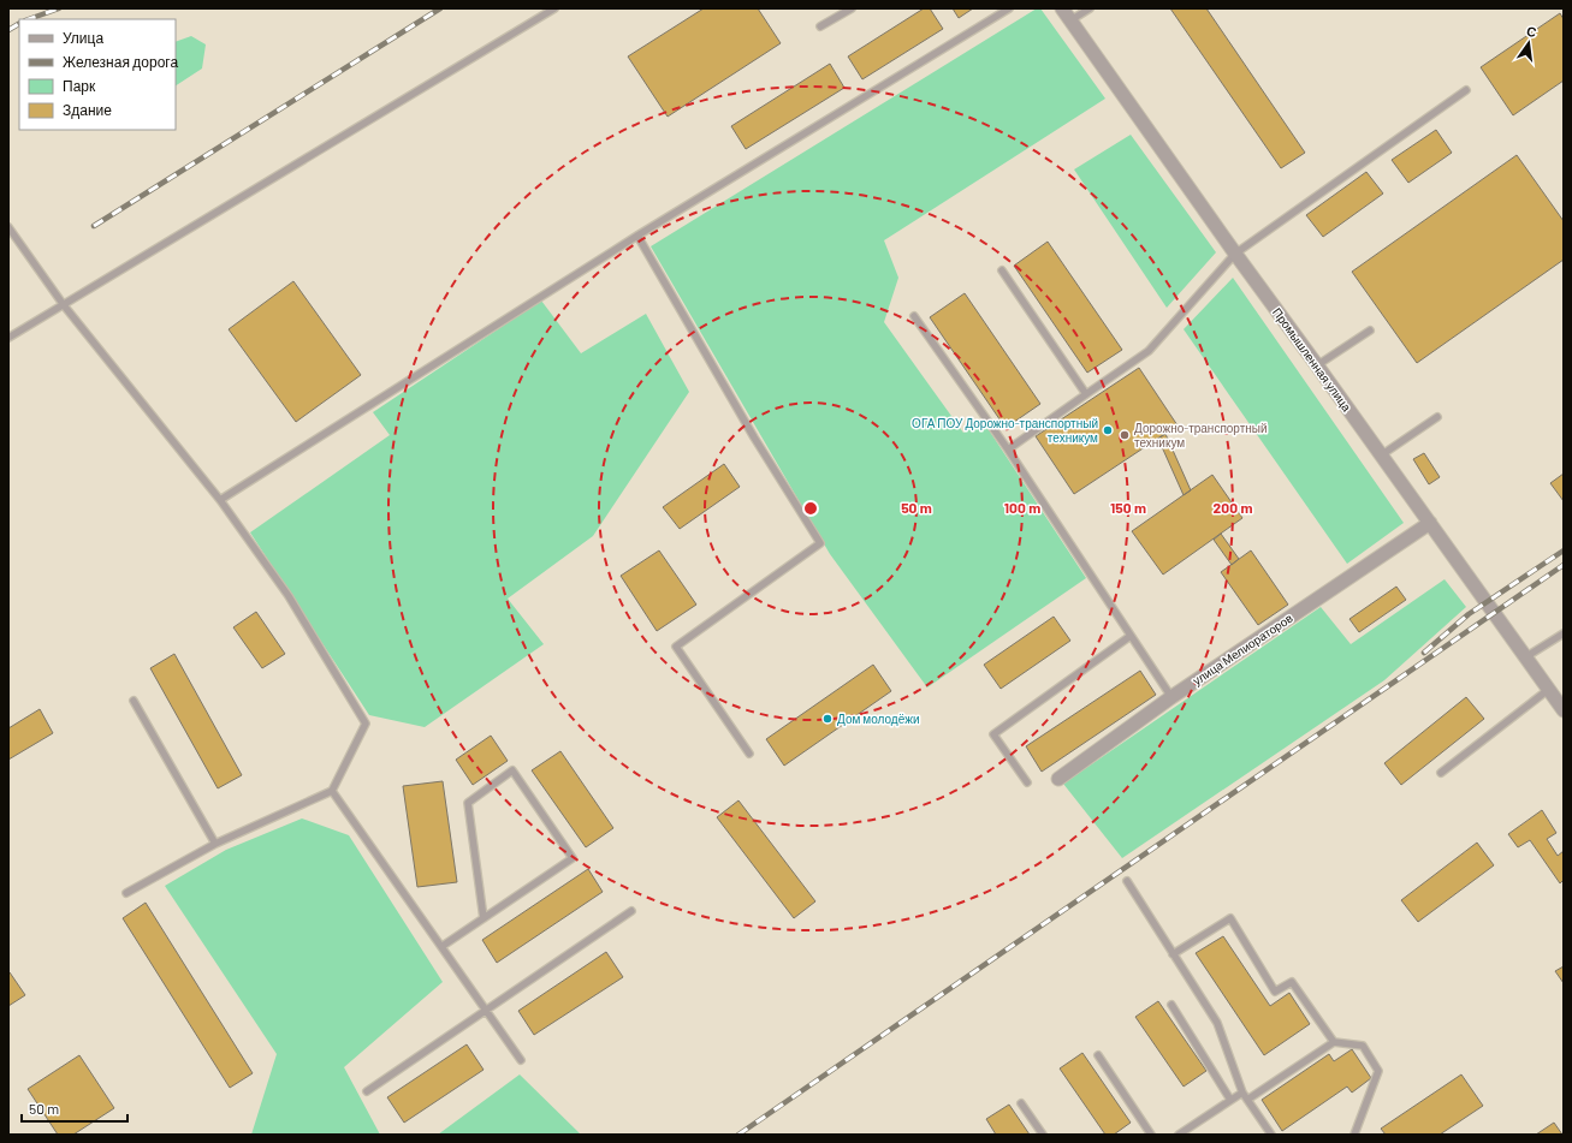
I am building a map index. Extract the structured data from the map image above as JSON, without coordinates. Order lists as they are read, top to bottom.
{
  "streets": {
    "street": ["Промышленная улица", "улица Мелиораторов"]
  },
  "crossings": [
    ["Промышленная улица", "улица Мелиораторов"]
  ],
  "places": ["ОГА ПОУ Дорожно-транспортный техникум", "Дорожно-транспортный техникум", "Дом молодёжи"],
  "legend": [
    "Улица",
    "Железная дорога",
    "Парк",
    "Здание"
  ],
  "scale_bar": "50 m",
  "north": "top",
  "rings": [
    "50 m",
    "100 m",
    "150 m",
    "200 m"
  ]
}
